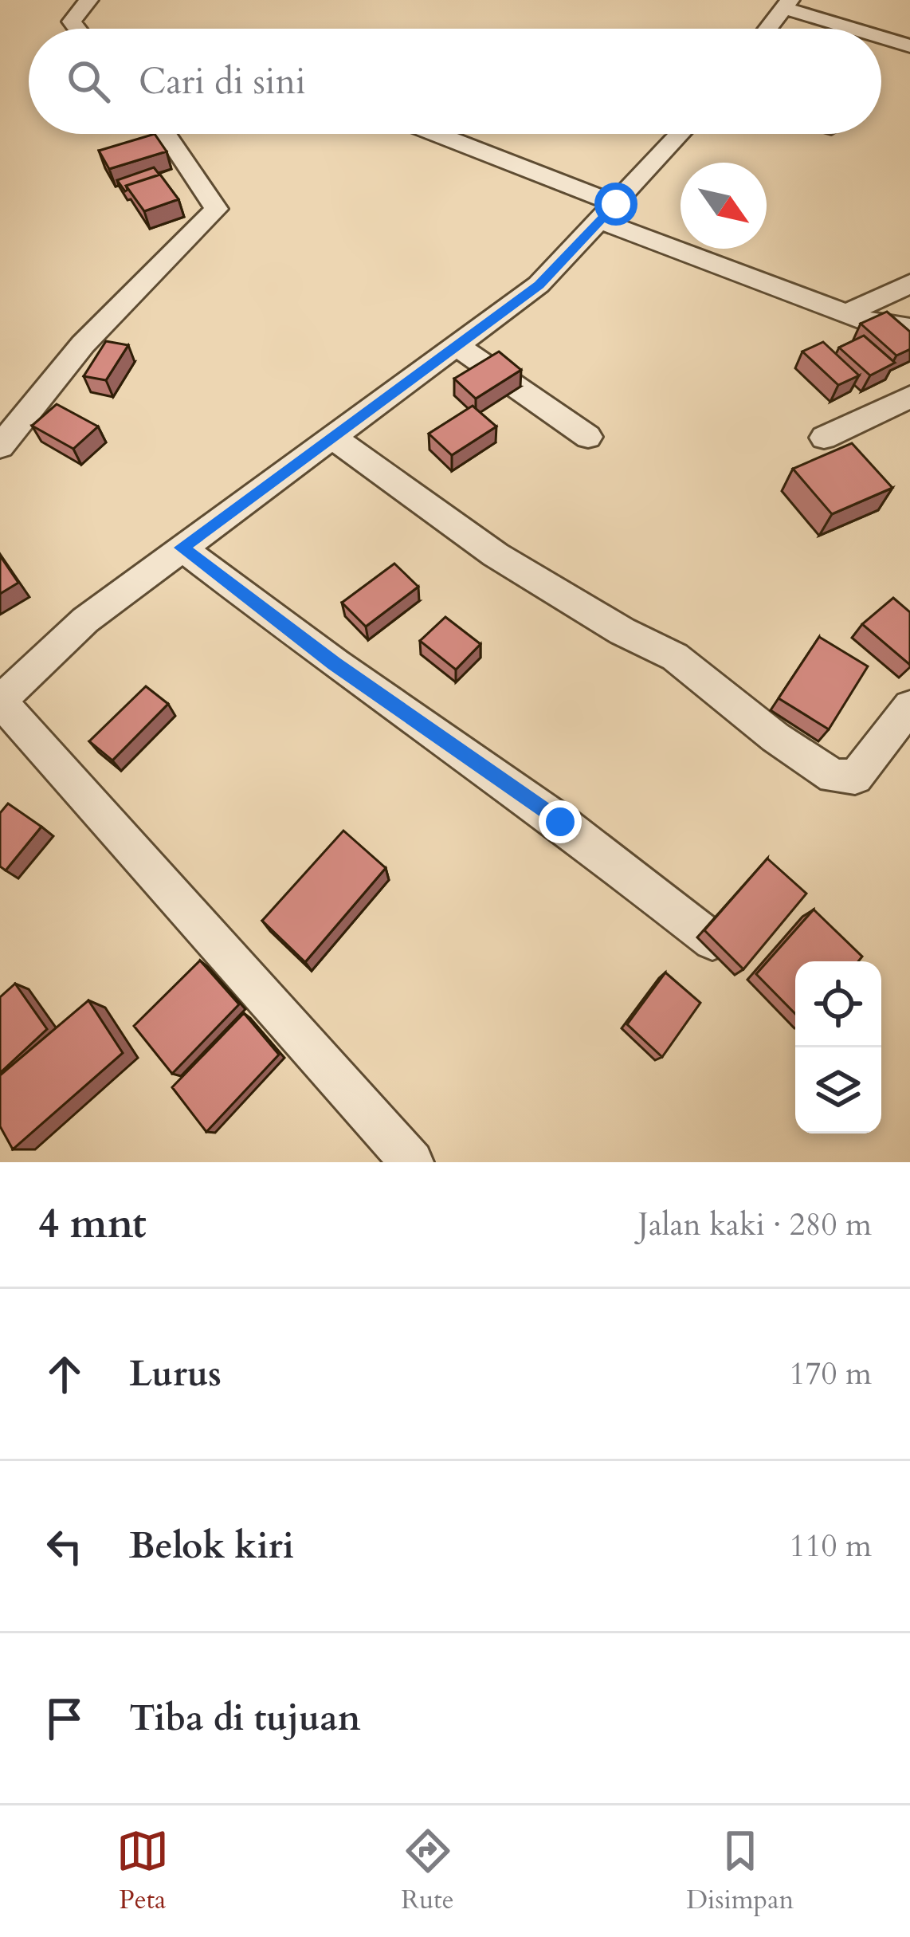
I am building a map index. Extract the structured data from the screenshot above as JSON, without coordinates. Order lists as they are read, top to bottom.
{
  "north": "bottom right",
  "page": {
    "search": "Cari di sini",
    "heading": ["4 mnt", "Jalan kaki · 280 m"],
    "list": [
      ["Lurus", "170 m"],
      ["Belok kiri", "110 m"],
      "Tiba di tujuan"
    ],
    "nav": ["Peta", "Rute", "Disimpan"]
  }
}
